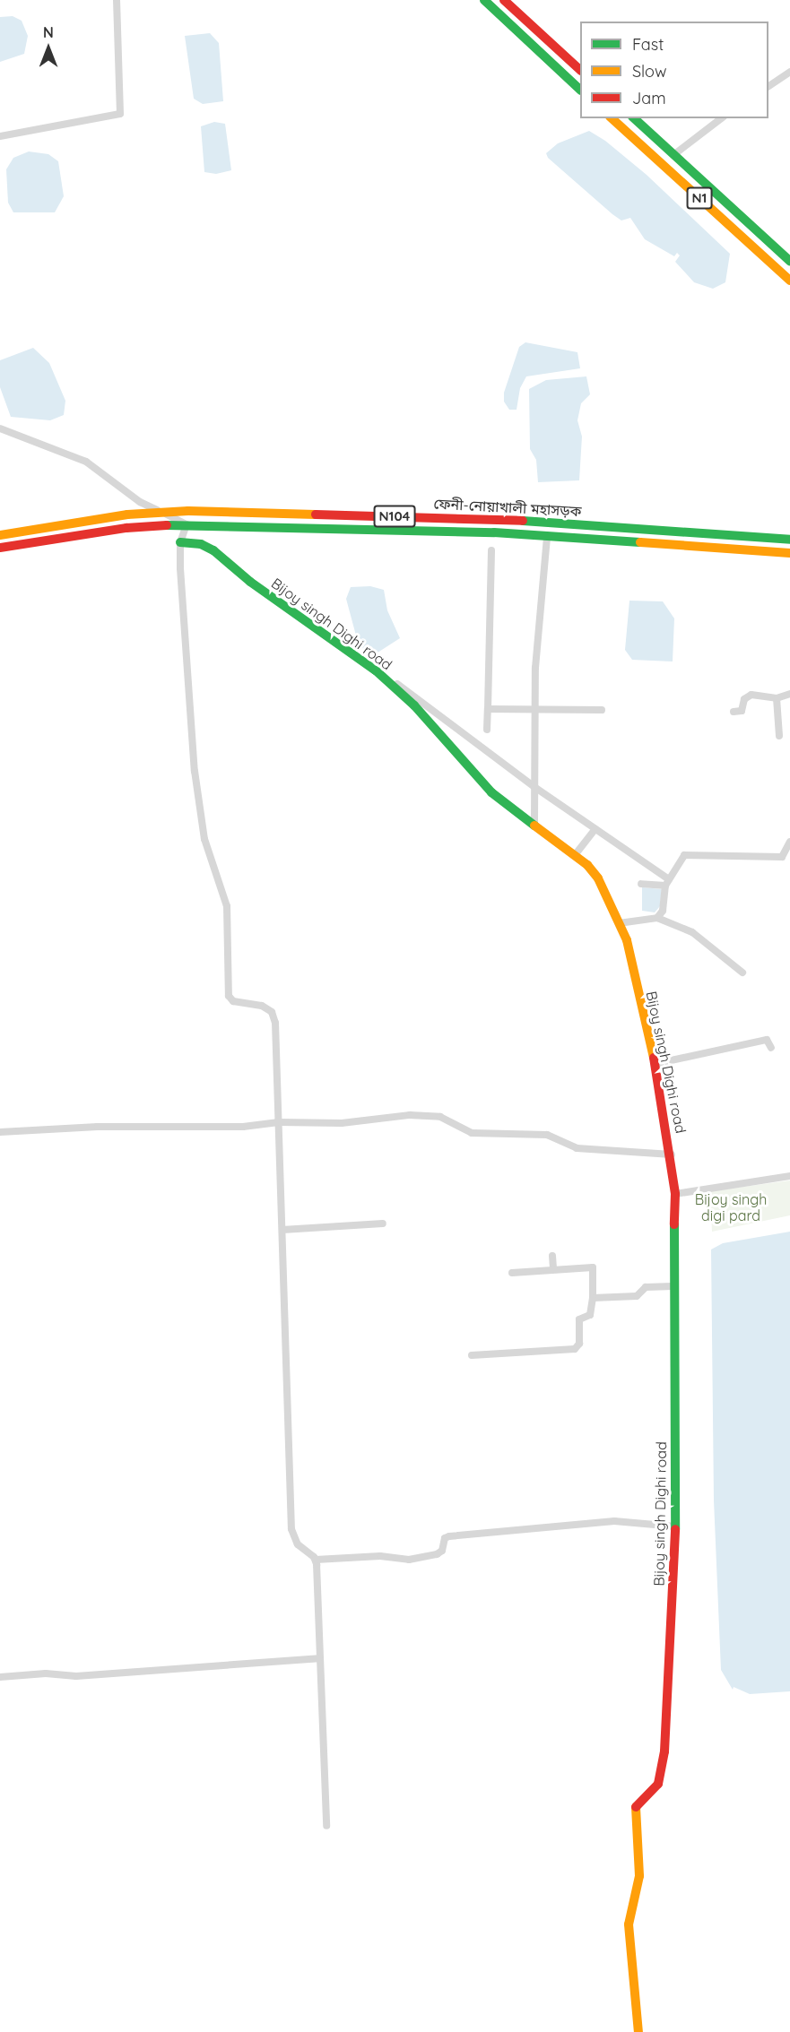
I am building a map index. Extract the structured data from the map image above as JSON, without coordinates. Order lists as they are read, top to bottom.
{
  "streets": {
    "main road": [
      "N1",
      "ফেনী-নোয়াখালী মহাসড়ক",
      "N104",
      "Bijoy singh Dighi road"
    ]
  },
  "parks": ["Bijoy singh digi pard"],
  "legend": ["Fast", "Slow", "Jam"],
  "north": "top"
}
